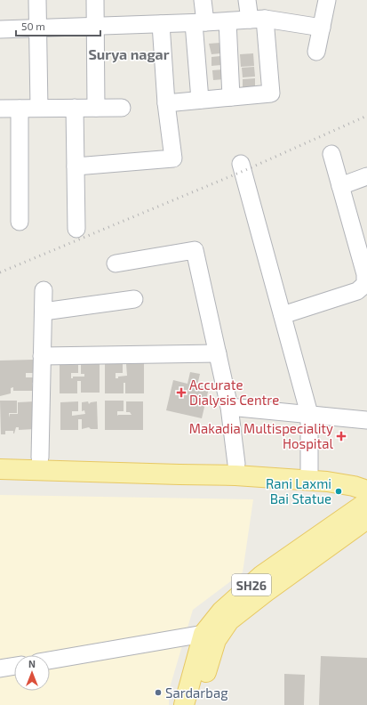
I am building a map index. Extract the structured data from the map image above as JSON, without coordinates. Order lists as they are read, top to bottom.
{
  "streets": {
    "main road": ["SH26"]
  },
  "districts": ["Surya nagar"],
  "places": {
    "health": ["Accurate Dialysis Centre", "Makadia Multispeciality Hospital"],
    "other": ["Rani Laxmi Bai Statue", "Sardarbag"]
  },
  "scale_bar": "50 m",
  "north": "top"
}
